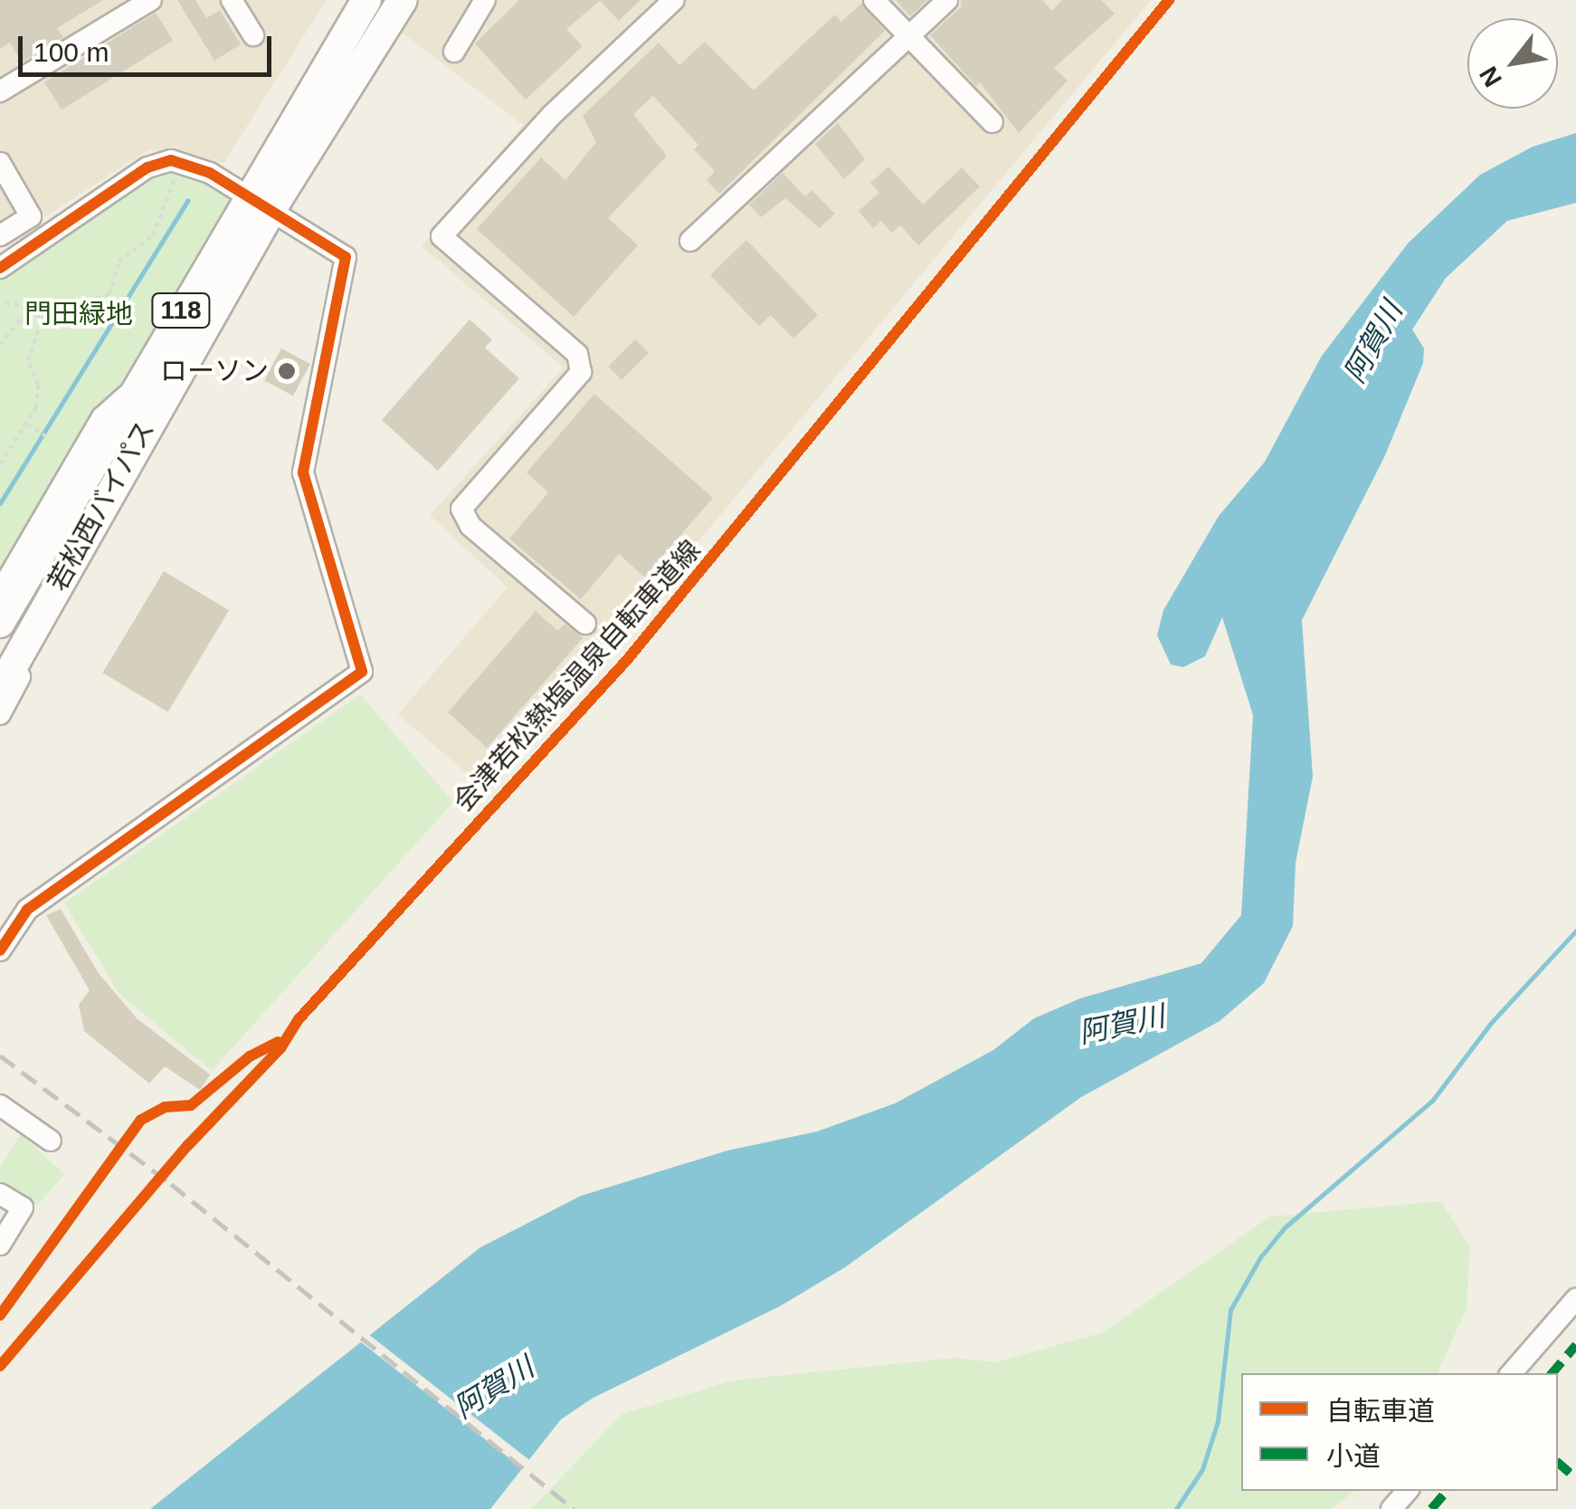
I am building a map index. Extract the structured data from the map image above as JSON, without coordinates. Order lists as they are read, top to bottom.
{
  "streets": {
    "highway": ["118", "若松西バイパス"],
    "cycle path": ["会津若松熱塩温泉自転車道線"]
  },
  "water": ["阿賀川"],
  "parks": ["門田緑地"],
  "places": ["ローソン"],
  "legend": ["自転車道", "小道"],
  "scale_bar": "100 m",
  "north": "bottom left"
}
